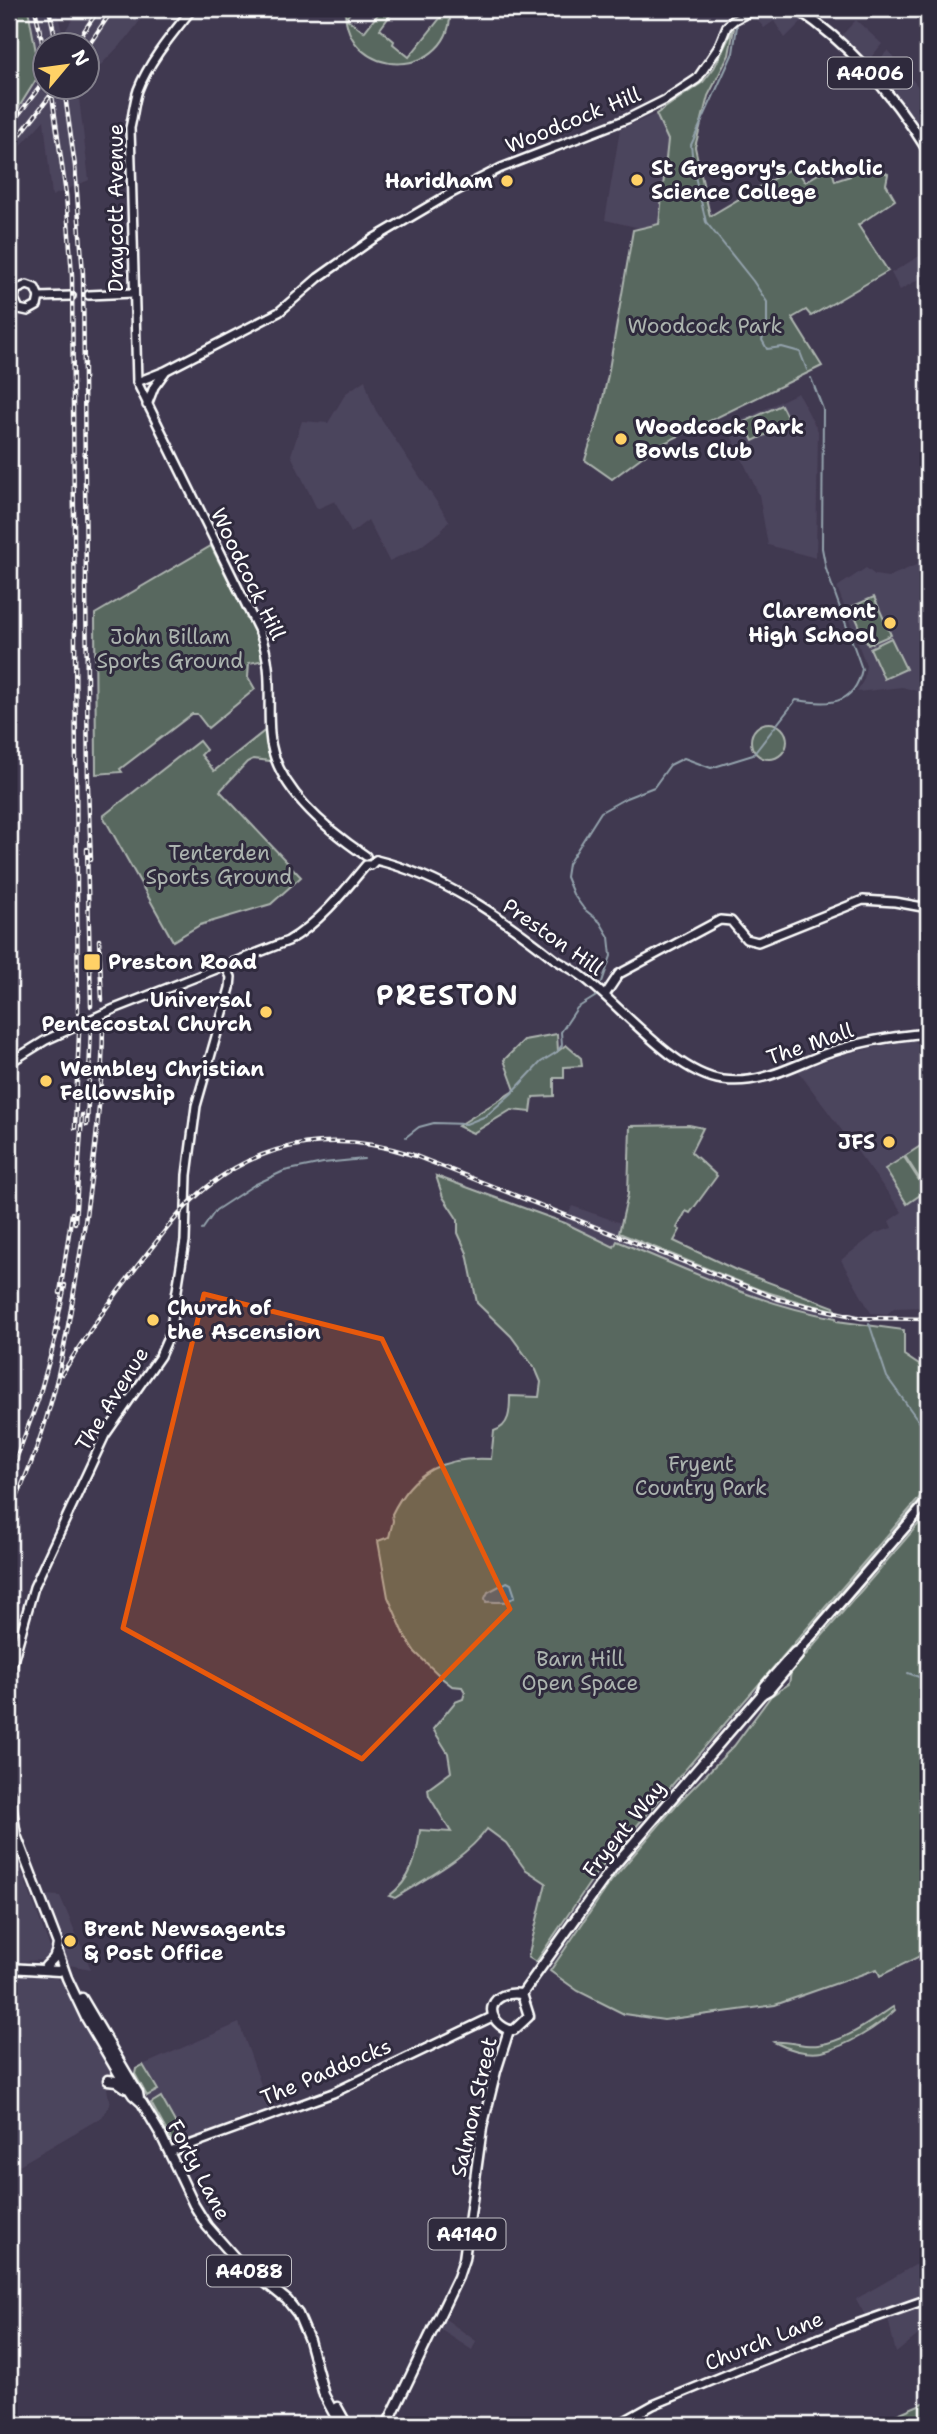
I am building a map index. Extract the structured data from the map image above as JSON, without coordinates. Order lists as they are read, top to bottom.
{
  "streets": {
    "main road": [
      "A4006",
      "Fryent Way",
      "Salmon Street",
      "Forty Lane",
      "A4140",
      "A4088"
    ],
    "street": [
      "Woodcock Hill",
      "Draycott Avenue",
      "Preston Hill",
      "The Mall",
      "The Avenue",
      "The Paddocks",
      "Church Lane"
    ]
  },
  "crossings": [
    ["Woodcock Hill", "Draycott Avenue"],
    ["Woodcock Hill", "Preston Hill"],
    ["Preston Hill", "The Mall"],
    ["Fryent Way", "The Paddocks"],
    ["Fryent Way", "Salmon Street"],
    ["The Paddocks", "Salmon Street"],
    ["The Paddocks", "Forty Lane"]
  ],
  "districts": ["PRESTON"],
  "parks": [
    "Woodcock Park",
    "John Billam Sports Ground",
    "Tenterden Sports Ground",
    "Fryent Country Park",
    "Barn Hill Open Space"
  ],
  "places": {
    "other": [
      "St Gregory's Catholic Science College",
      "Haridham",
      "Woodcock Park Bowls Club",
      "Claremont High School",
      "Universal Pentecostal Church",
      "Wembley Christian Fellowship",
      "JFS",
      "Church of the Ascension",
      "Brent Newsagents & Post Office"
    ],
    "transit": ["Preston Road"]
  },
  "north": "top right"
}
